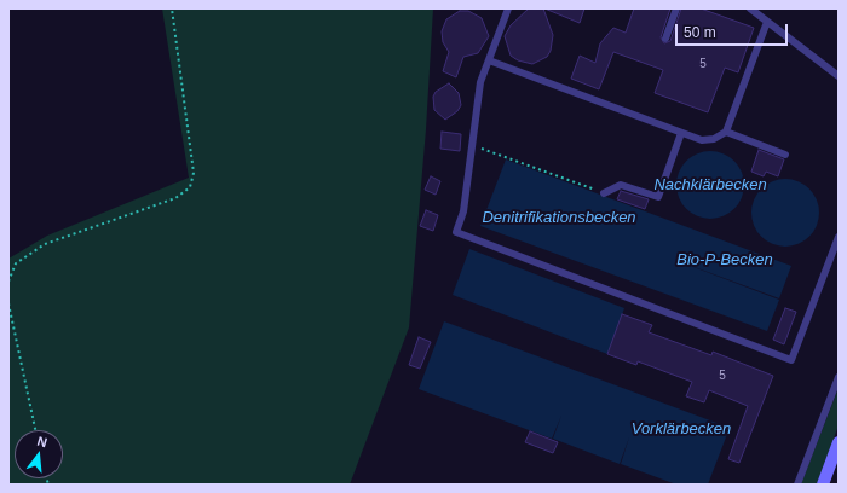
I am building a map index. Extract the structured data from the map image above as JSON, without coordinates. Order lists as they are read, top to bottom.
{
  "water": [
    "Nachklärbecken",
    "Denitrifikationsbecken",
    "Bio-P-Becken",
    "Vorklärbecken"
  ],
  "house_numbers": ["5", "5"],
  "scale_bar": "50 m",
  "north": "top"
}
